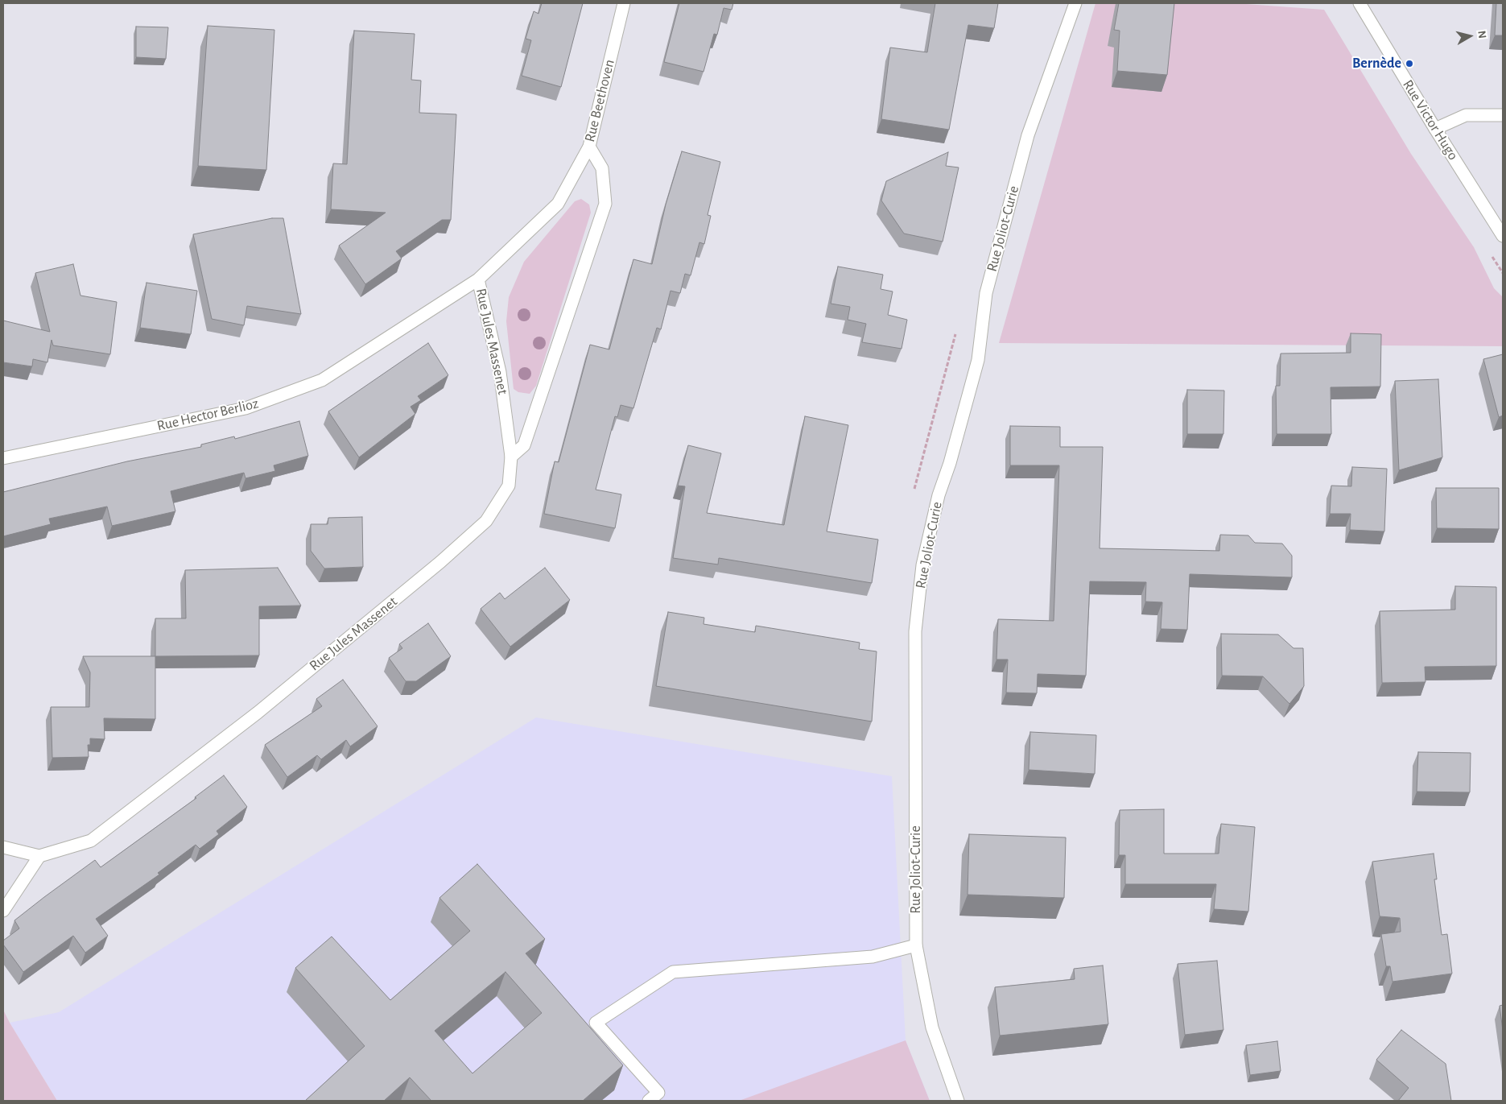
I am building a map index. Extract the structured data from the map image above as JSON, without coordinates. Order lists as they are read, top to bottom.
{
  "streets": {
    "street": [
      "Rue Beethoven",
      "Rue Victor Hugo",
      "Rue Joliot-Curie",
      "Rue Jules Massenet",
      "Rue Hector Berlioz"
    ]
  },
  "crossings": [
    ["Rue Beethoven", "Rue Jules Massenet"],
    ["Rue Beethoven", "Rue Hector Berlioz"],
    ["Rue Jules Massenet", "Rue Hector Berlioz"]
  ],
  "places": ["Bernède"],
  "north": "right"
}
